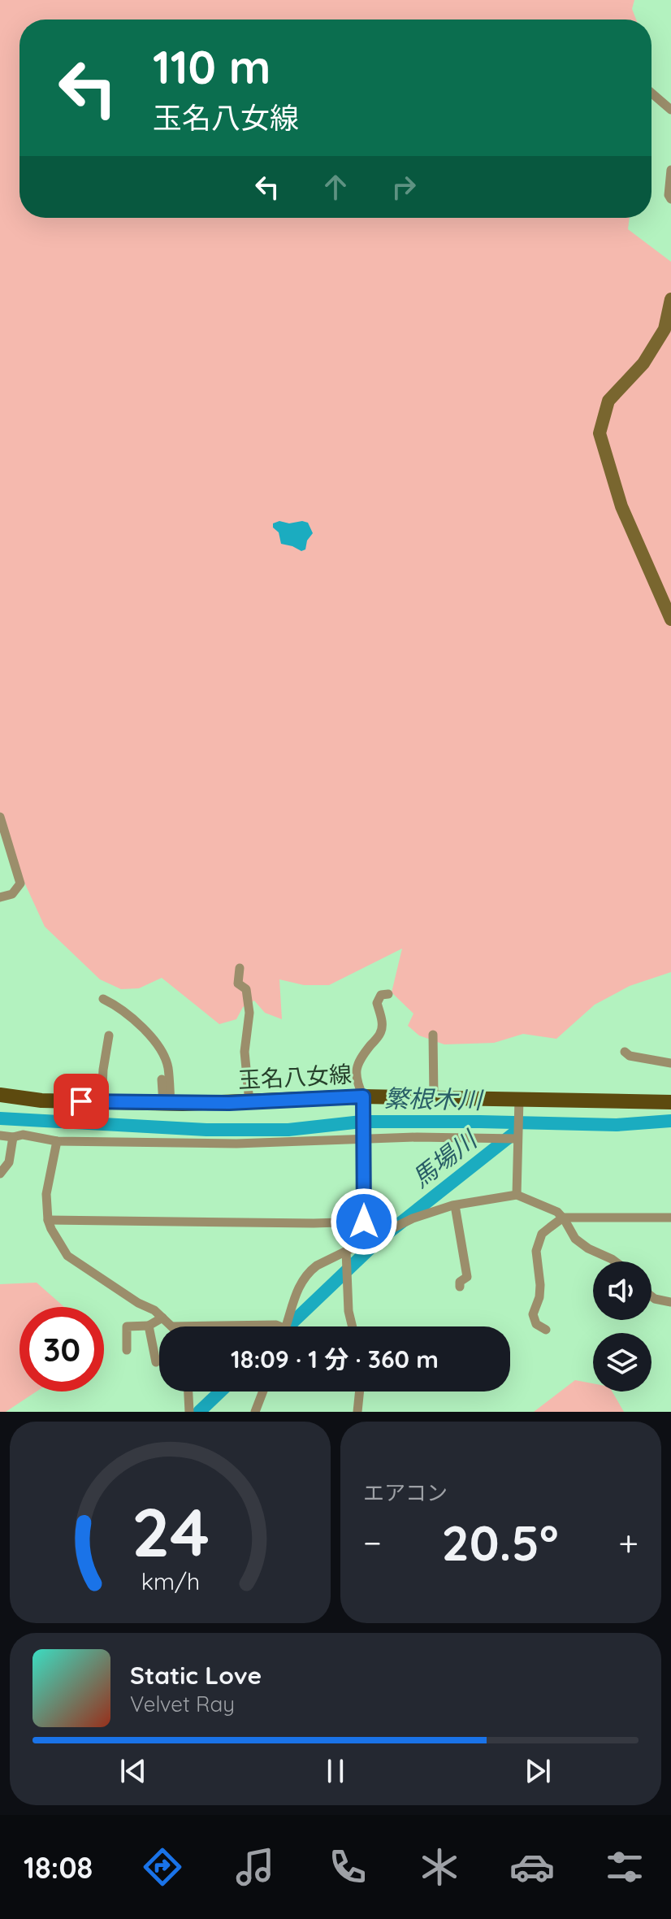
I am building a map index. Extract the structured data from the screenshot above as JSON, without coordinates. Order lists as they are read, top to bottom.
{
  "streets": {
    "main road": ["玉名八女線"]
  },
  "water": ["繁根木川", "馬場川"],
  "page": {
    "turn": ["110 m", "玉名八女線"],
    "limit": "30",
    "trip": "18:09 · 1 分 · 360 m",
    "tile": "エアコン",
    "heat": ["−", "20.5°", "+"],
    "song": ["Static Love", "Velvet Ray"],
    "tabs": "18:08",
    "gauge": ["24", "km/h"]
  }
}
